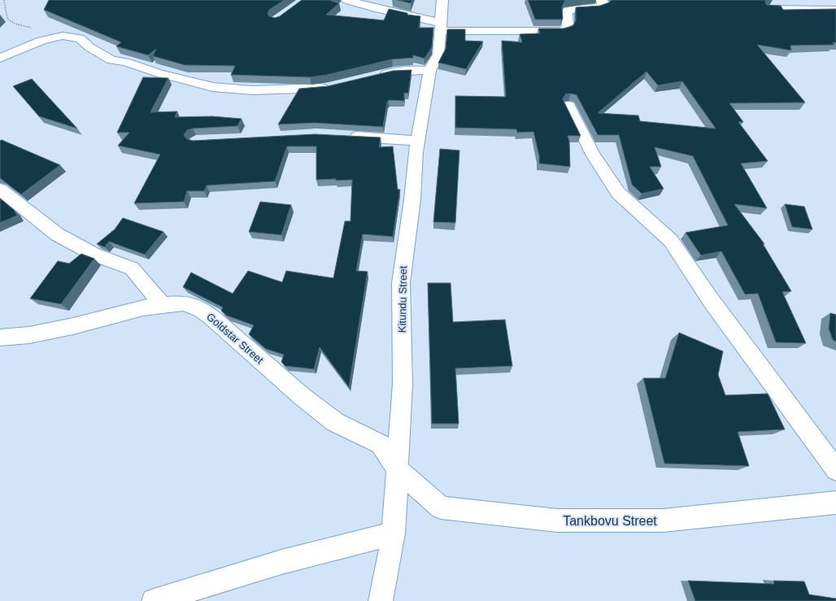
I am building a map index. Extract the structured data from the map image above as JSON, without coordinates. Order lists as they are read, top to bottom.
{
  "streets": {
    "street": ["Kitundu Street", "Goldstar Street", "Tankbovu Street"]
  },
  "crossings": [
    ["Kitundu Street", "Goldstar Street"],
    ["Kitundu Street", "Tankbovu Street"],
    ["Goldstar Street", "Tankbovu Street"]
  ]
}
